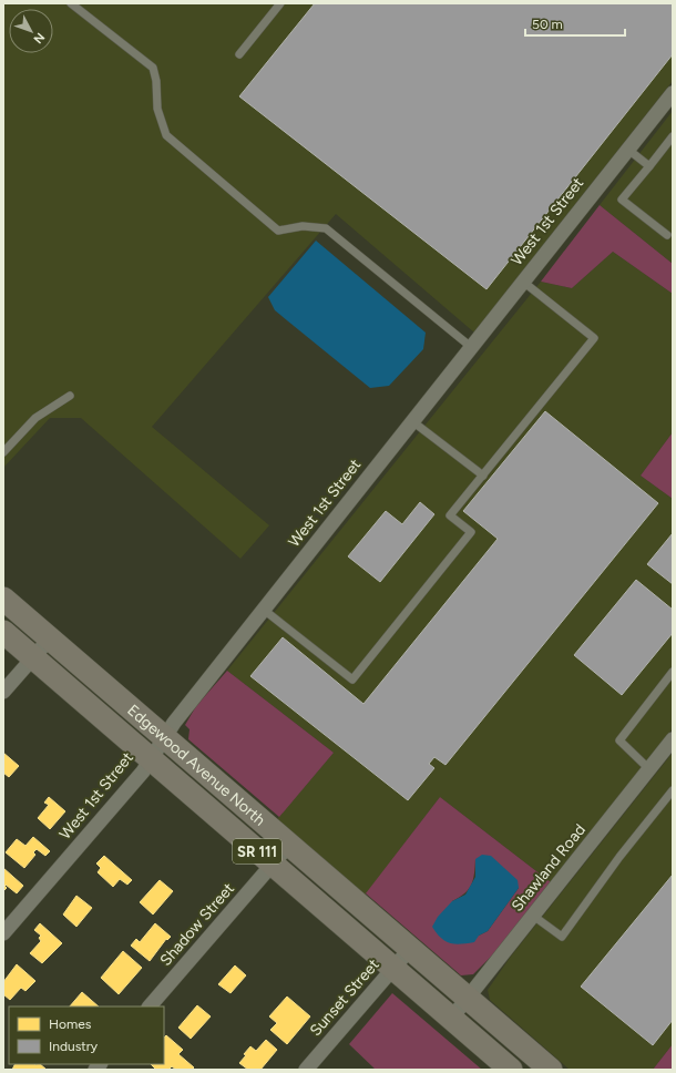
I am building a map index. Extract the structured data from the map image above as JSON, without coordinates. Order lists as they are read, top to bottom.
{
  "streets": {
    "main road": ["Edgewood Avenue North", "SR 111"],
    "street": [
      "West 1st Street",
      "Shawland Road",
      "Shadow Street",
      "Sunset Street"
    ]
  },
  "crossings": [
    ["West 1st Street", "Edgewood Avenue North"],
    ["Edgewood Avenue North", "Shawland Road"],
    ["Edgewood Avenue North", "Shadow Street"],
    ["Edgewood Avenue North", "Sunset Street"]
  ],
  "legend": ["Homes", "Industry"],
  "scale_bar": "50 m",
  "north": "bottom right"
}
